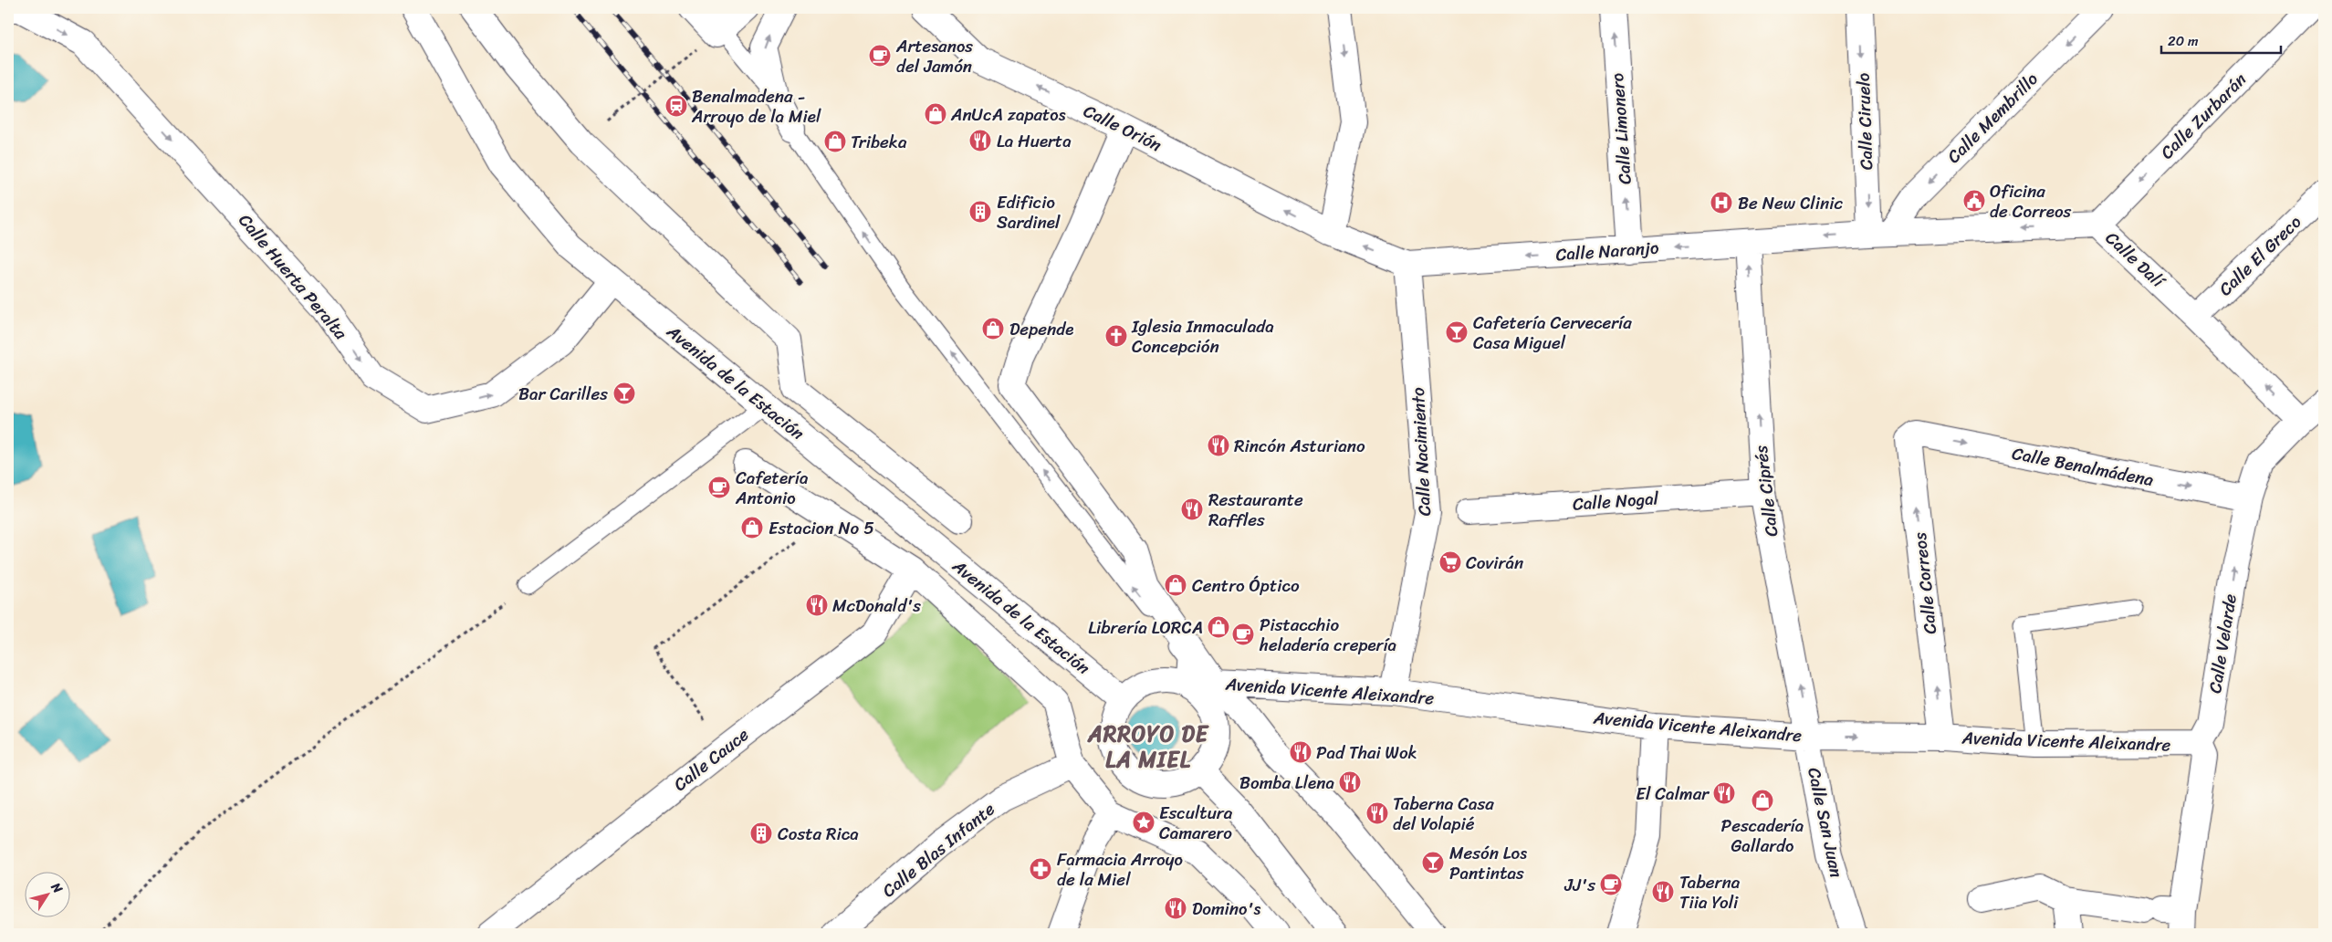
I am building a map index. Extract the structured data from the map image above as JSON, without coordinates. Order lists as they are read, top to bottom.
{
  "streets": {
    "street": [
      "Calle Zurbarán",
      "Calle Membrillo",
      "Calle Ciruelo",
      "Calle Orión",
      "Calle Limonero",
      "Calle Naranjo",
      "Calle El Greco",
      "Calle Dalí",
      "Calle Huerta Peralta",
      "Avenida de la Estación",
      "Calle Nacimiento",
      "Calle Benalmádena",
      "Calle Ciprés",
      "Calle Nogal",
      "Calle Correos",
      "Calle Velarde",
      "Avenida Vicente Aleixandre",
      "Calle Cauce",
      "Calle San Juan",
      "Calle Blas Infante"
    ]
  },
  "crossings": [
    ["Calle Zurbarán", "Calle Dalí"],
    ["Calle Membrillo", "Calle Ciruelo"],
    ["Calle Membrillo", "Calle Naranjo"],
    ["Calle Membrillo", "Calle Dalí"],
    ["Calle Ciruelo", "Calle Naranjo"],
    ["Calle Ciruelo", "Calle Dalí"],
    ["Calle Orión", "Calle Naranjo"],
    ["Calle Limonero", "Calle Naranjo"],
    ["Calle Naranjo", "Calle Dalí"],
    ["Calle Naranjo", "Calle Nacimiento"],
    ["Calle Naranjo", "Calle Ciprés"],
    ["Calle El Greco", "Calle Dalí"],
    ["Calle Dalí", "Calle Velarde"],
    ["Calle Huerta Peralta", "Avenida de la Estación"],
    ["Avenida de la Estación", "Avenida Vicente Aleixandre"],
    ["Calle Nacimiento", "Avenida Vicente Aleixandre"],
    ["Calle Benalmádena", "Calle Correos"],
    ["Calle Benalmádena", "Calle Velarde"],
    ["Calle Ciprés", "Calle Nogal"],
    ["Calle Ciprés", "Avenida Vicente Aleixandre"],
    ["Calle Ciprés", "Calle San Juan"],
    ["Calle Correos", "Avenida Vicente Aleixandre"],
    ["Calle Velarde", "Avenida Vicente Aleixandre"],
    ["Avenida Vicente Aleixandre", "Calle San Juan"]
  ],
  "one_way": [
    "Calle Zurbarán",
    "Calle Membrillo",
    "Calle Ciruelo",
    "Calle Orión",
    "Calle Limonero",
    "Calle Naranjo",
    "Calle Dalí",
    "Calle Huerta Peralta",
    "Calle Benalmádena",
    "Calle Ciprés",
    "Calle Correos",
    "Calle Velarde"
  ],
  "districts": ["ARROYO DE LA MIEL"],
  "places": {
    "cafe": [
      "Artesanos del Jamón",
      "Cafetería Antonio",
      "Pistacchio heladería crepería",
      "JJ's"
    ],
    "station": ["Benalmadena - Arroyo de la Miel"],
    "shop": [
      "AnUcA zapatos",
      "Tribeka",
      "Depende",
      "Estacion No 5",
      "Centro Óptico",
      "Librería LORCA",
      "Pescadería Gallardo"
    ],
    "restaurant": [
      "La Huerta",
      "Rincón Asturiano",
      "Restaurante Raffles",
      "McDonald's",
      "Pad Thai Wok",
      "Bomba Llena",
      "El Calmar",
      "Taberna Casa del Volapié",
      "Taberna Tiia Yoli",
      "Domino's"
    ],
    "public building": ["Oficina de Correos"],
    "hospital": ["Be New Clinic"],
    "building": ["Edificio Sardinel", "Costa Rica"],
    "bar": ["Cafetería Cervecería Casa Miguel", "Bar Carilles", "Mesón Los Pantintas"],
    "church": ["Iglesia Inmaculada Concepción"],
    "supermarket": ["Covirán"],
    "place": ["Escultura Camarero"],
    "pharmacy": ["Farmacia Arroyo de la Miel"]
  },
  "scale_bar": "20 m",
  "north": "top right"
}
